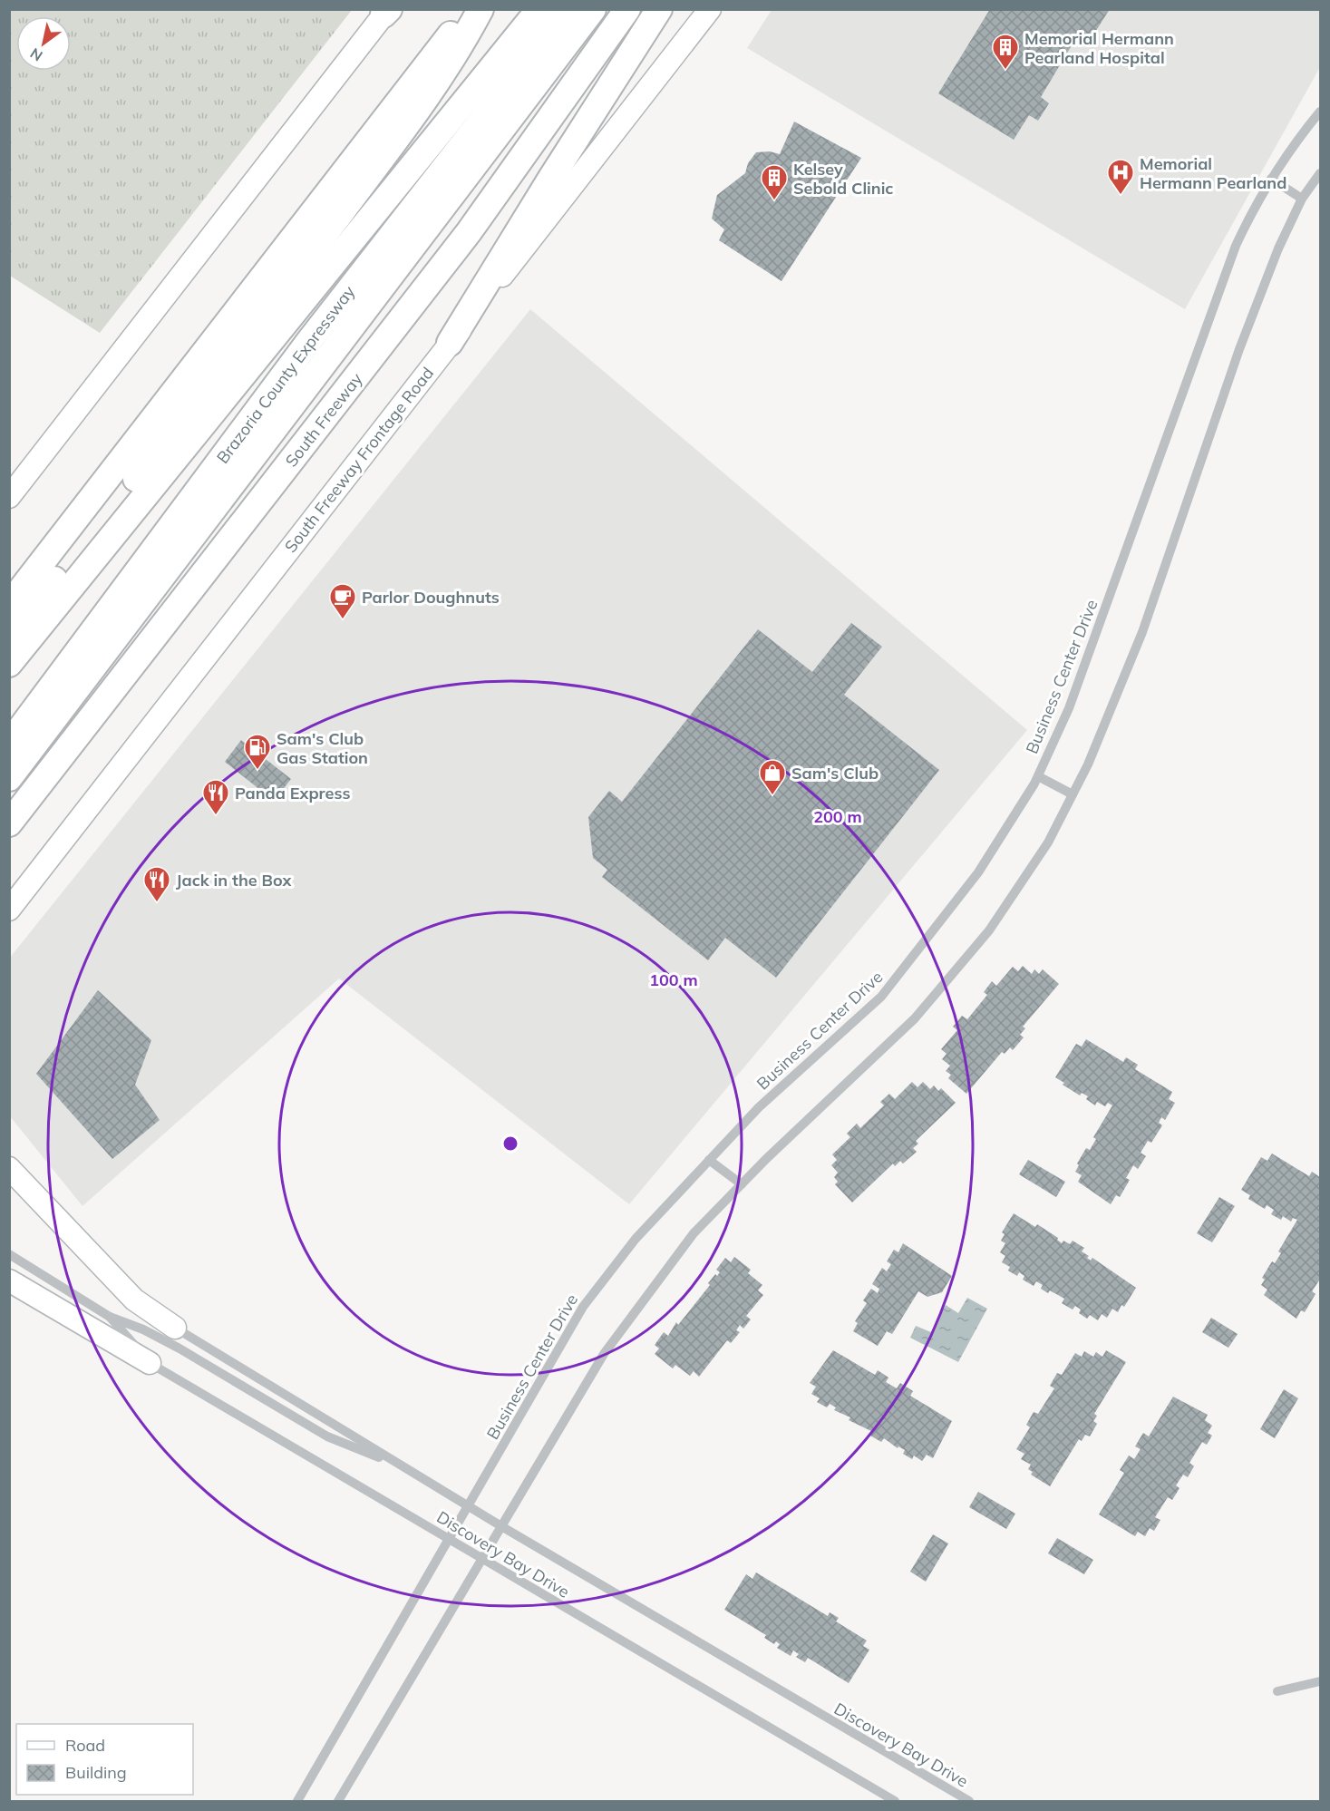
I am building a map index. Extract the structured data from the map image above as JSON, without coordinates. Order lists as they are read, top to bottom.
{
  "streets": {
    "highway": ["Brazoria County Expressway", "South Freeway"],
    "main road": ["South Freeway Frontage Road"],
    "street": ["Business Center Drive", "Discovery Bay Drive"]
  },
  "crossings": [
    ["Business Center Drive", "Discovery Bay Drive"]
  ],
  "places": {
    "building": ["Memorial Hermann Pearland Hospital", "Kelsey Sebold Clinic"],
    "hospital": ["Memorial Hermann Pearland"],
    "cafe": ["Parlor Doughnuts"],
    "fuel station": ["Sam's Club Gas Station"],
    "shop": ["Sam's Club"],
    "restaurant": ["Panda Express", "Jack in the Box"]
  },
  "legend": ["Road", "Building"],
  "north": "bottom left",
  "rings": ["200 m", "100 m"]
}
